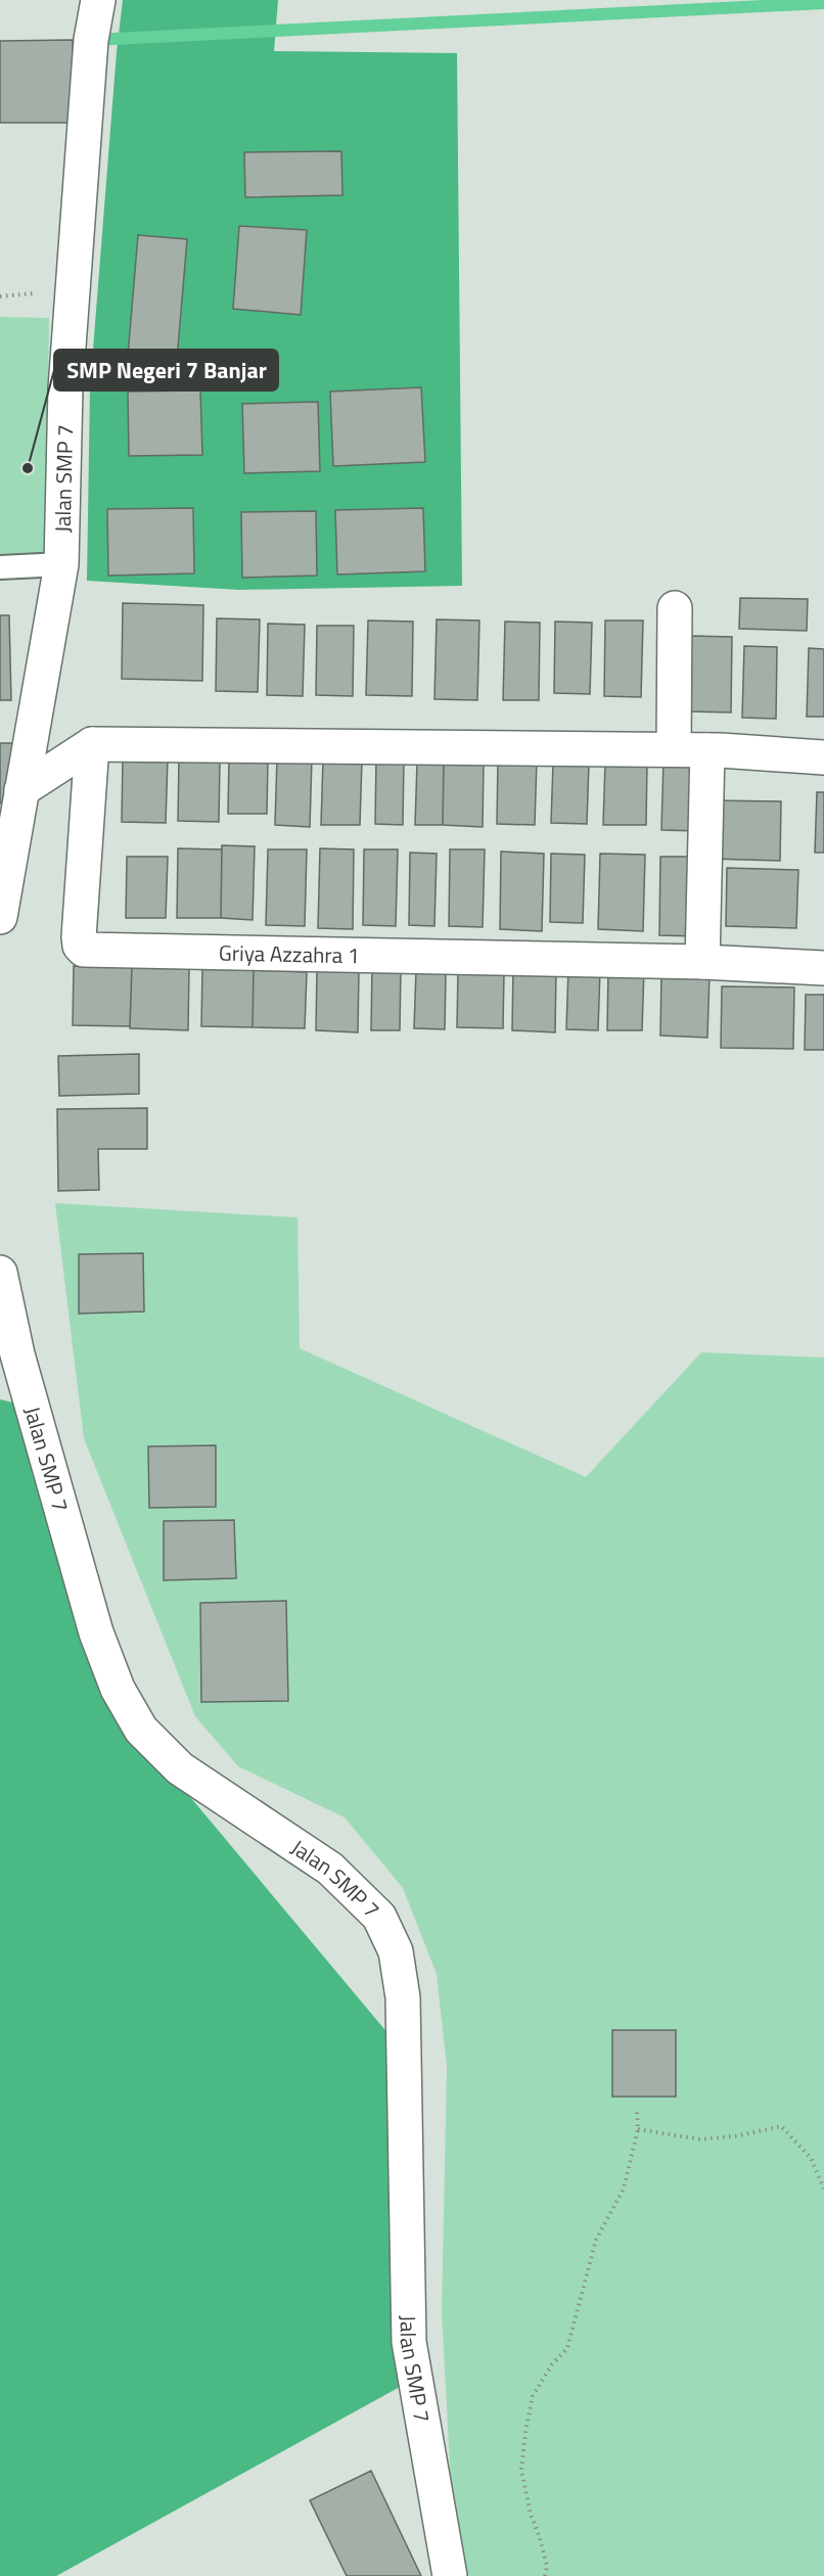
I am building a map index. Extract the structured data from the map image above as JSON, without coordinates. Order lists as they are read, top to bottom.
{
  "streets": {
    "street": ["Jalan SMP 7", "Griya Azzahra 1"]
  },
  "places": ["SMP Negeri 7 Banjar"]
}
